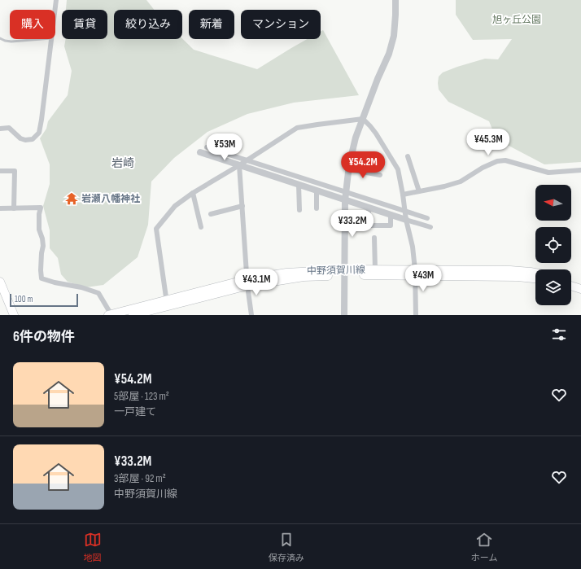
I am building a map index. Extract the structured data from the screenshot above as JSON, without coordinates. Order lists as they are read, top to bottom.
{
  "streets": {
    "main road": ["中野須賀川線"]
  },
  "districts": ["岩崎"],
  "parks": ["旭ヶ丘公園"],
  "places": {
    "temple": ["岩瀬八幡神社"]
  },
  "scale_bar": "100 m",
  "north": "left",
  "page": {
    "chip": [
      "購入",
      "賃貸",
      "絞り込み",
      "新着",
      "マンション"
    ],
    "price": [
      "¥45.3M",
      "¥53M",
      "¥54.2M",
      "¥33.2M",
      "¥43M",
      "¥43.1M"
    ],
    "scale": "100 m",
    "heading": "6件の物件",
    "list": [
      {
        "name": "¥54.2M",
        "note": "5部屋 · 123 m² · 一戸建て"
      },
      {
        "name": "¥33.2M",
        "note": "3部屋 · 92 m² · 中野須賀川線"
      }
    ],
    "tabs": ["地図", "保存済み", "ホーム"]
  }
}
